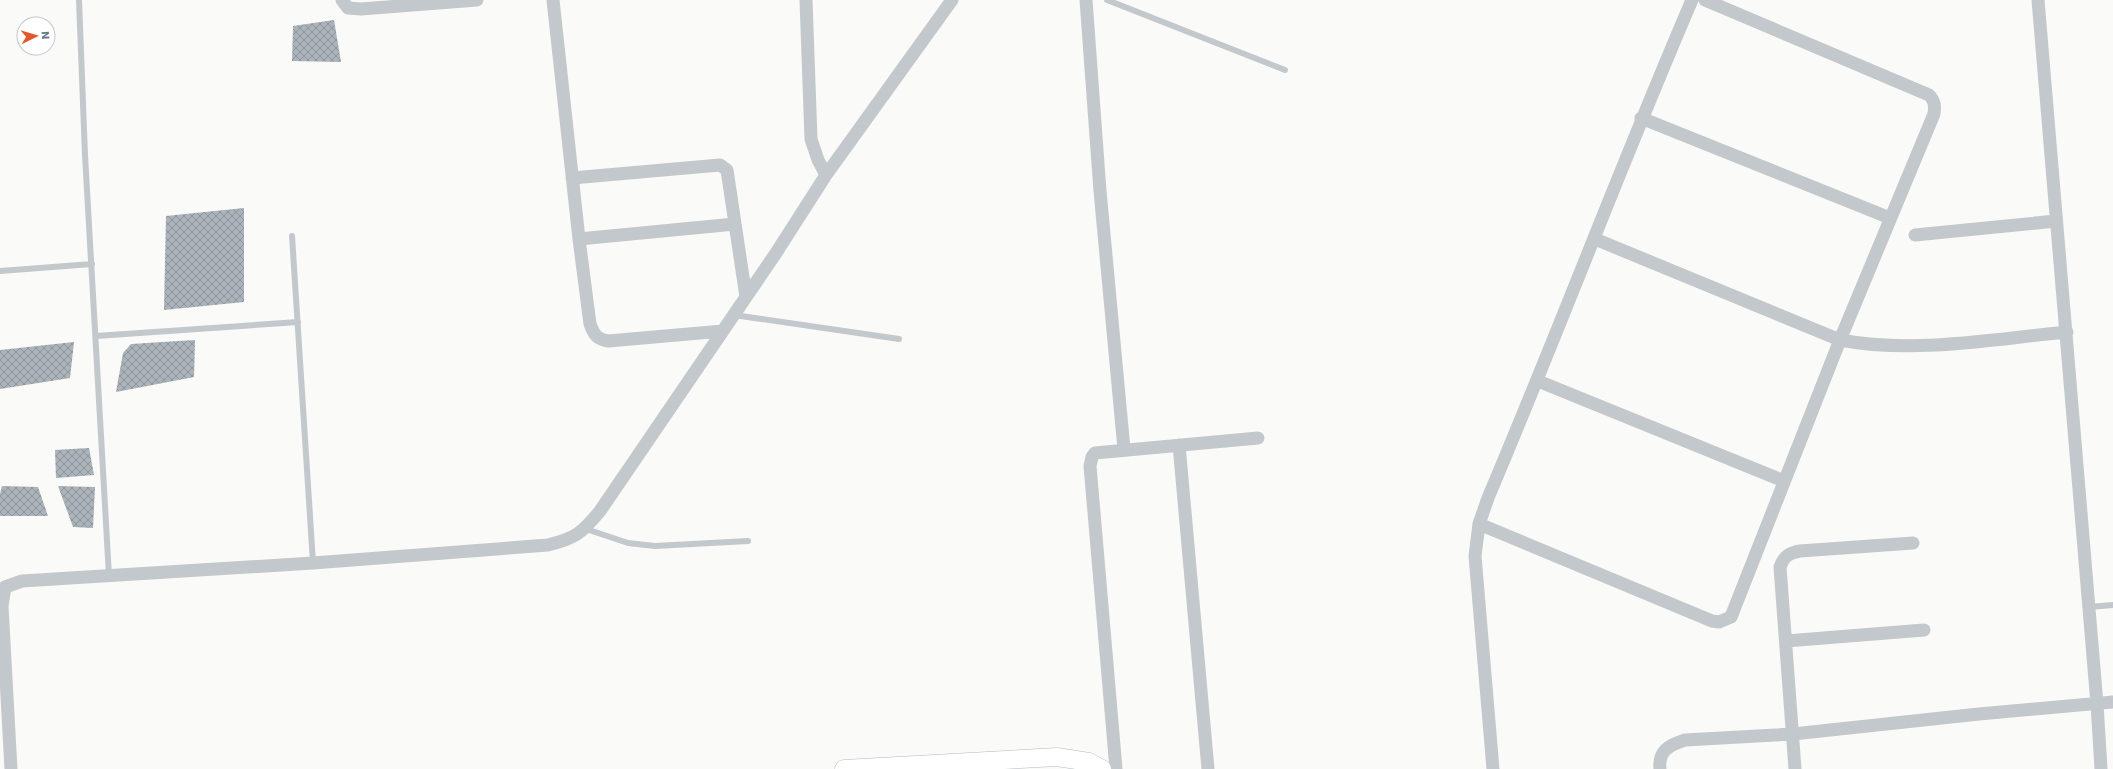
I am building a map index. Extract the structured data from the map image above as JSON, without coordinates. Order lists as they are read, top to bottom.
{
  "north": "right"
}
